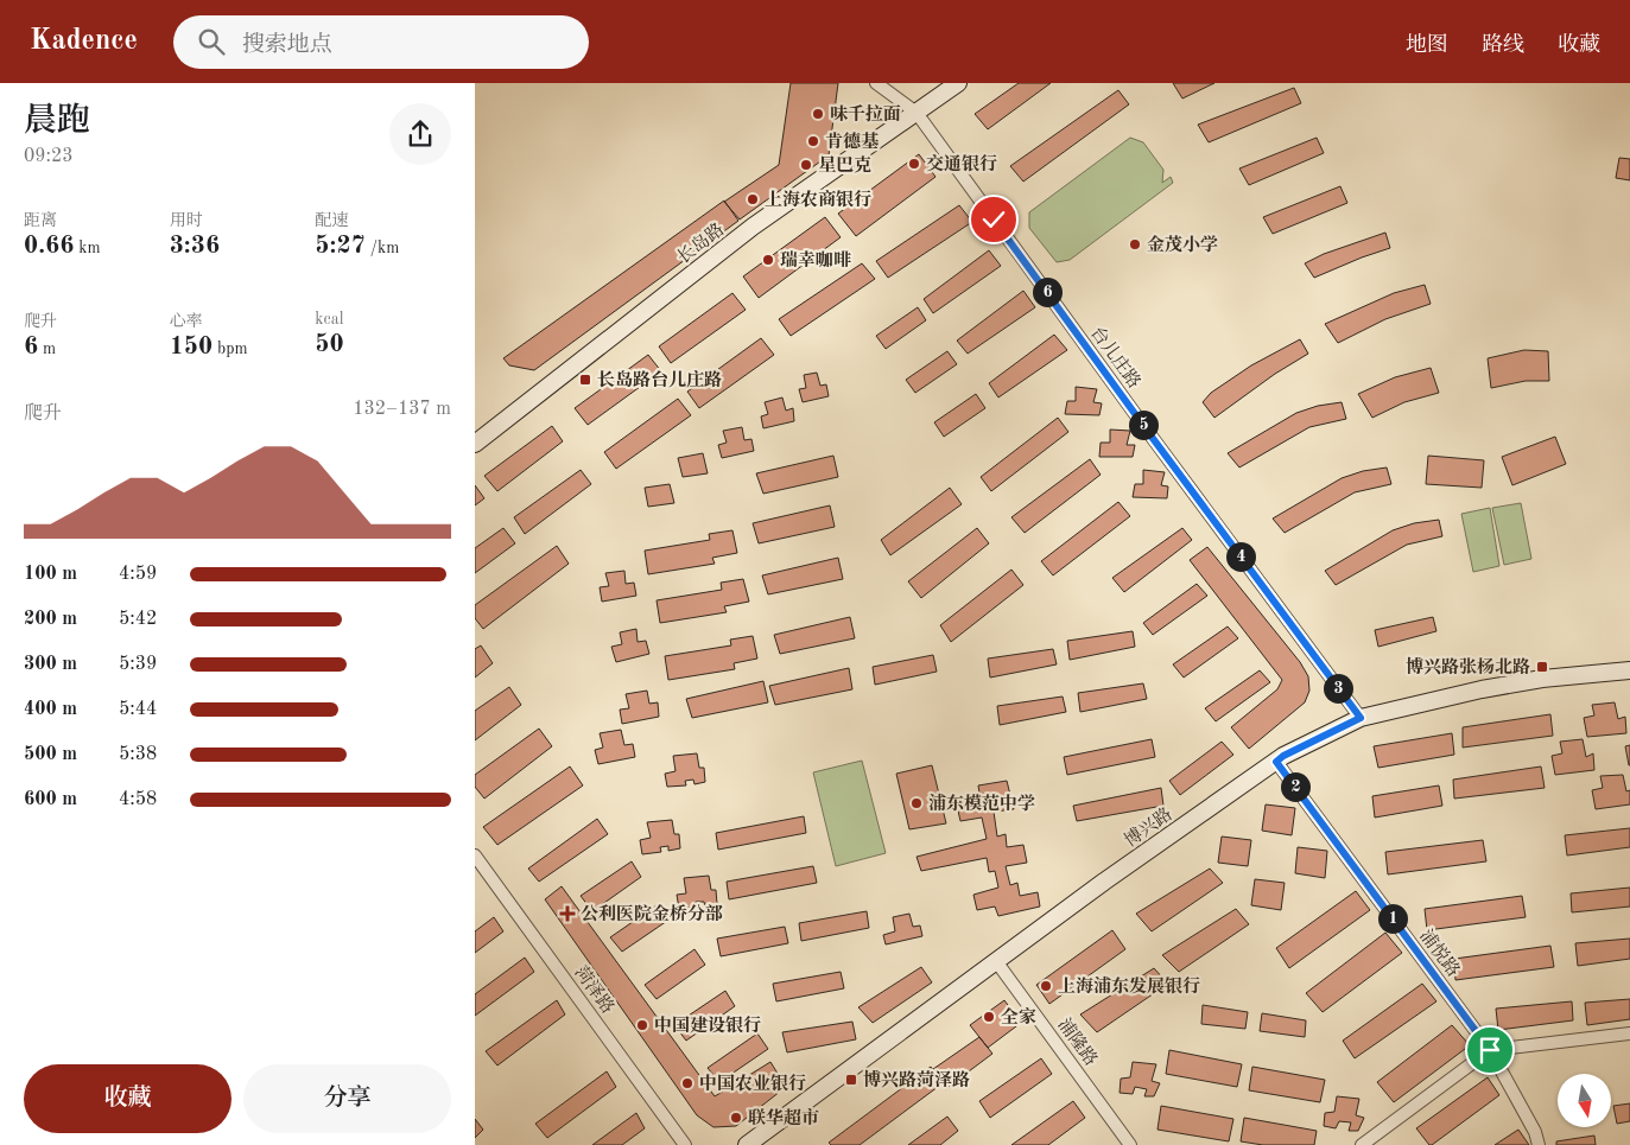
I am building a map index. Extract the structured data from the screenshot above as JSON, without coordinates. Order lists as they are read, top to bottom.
{
  "streets": {
    "street": [
      "长岛路",
      "台儿庄路",
      "博兴路",
      "浦悦路",
      "菏泽路",
      "浦隆路"
    ]
  },
  "crossings": [
    ["长岛路", "台儿庄路"],
    ["台儿庄路", "博兴路"],
    ["博兴路", "浦悦路"],
    ["博兴路", "浦隆路"]
  ],
  "places": {
    "other": [
      "味千拉面",
      "肯德基",
      "交通银行",
      "星巴克",
      "上海农商银行",
      "金茂小学",
      "瑞幸咖啡",
      "浦东模范中学",
      "上海浦东发展银行",
      "全家",
      "中国建设银行",
      "中国农业银行",
      "联华超市"
    ],
    "transit": ["长岛路台儿庄路", "博兴路张杨北路", "博兴路菏泽路"],
    "health": ["公利医院金桥分部"]
  },
  "north": "bottom",
  "page": {
    "header": "Kadence",
    "search": "搜索地点",
    "nav": ["地图", "路线", "收藏"],
    "heading": ["晨跑", "09:23"],
    "stats": [
      ["距离", "0.66 km"],
      ["用时", "3:36"],
      ["配速", "5:27 /km"],
      ["爬升", "6 m"],
      ["心率", "150 bpm"],
      ["kcal", "50"]
    ],
    "pins": [
      "6",
      "5",
      "4",
      "3",
      "2",
      "1"
    ],
    "chart": ["爬升", "132–137 m"],
    "list": [
      {
        "name": "100 m",
        "note": "4:59"
      },
      {
        "name": "200 m",
        "note": "5:42"
      },
      {
        "name": "300 m",
        "note": "5:39"
      },
      {
        "name": "400 m",
        "note": "5:44"
      },
      {
        "name": "500 m",
        "note": "5:38"
      },
      {
        "name": "600 m",
        "note": "4:58"
      }
    ],
    "buttons": ["收藏", "分享"]
  }
}
